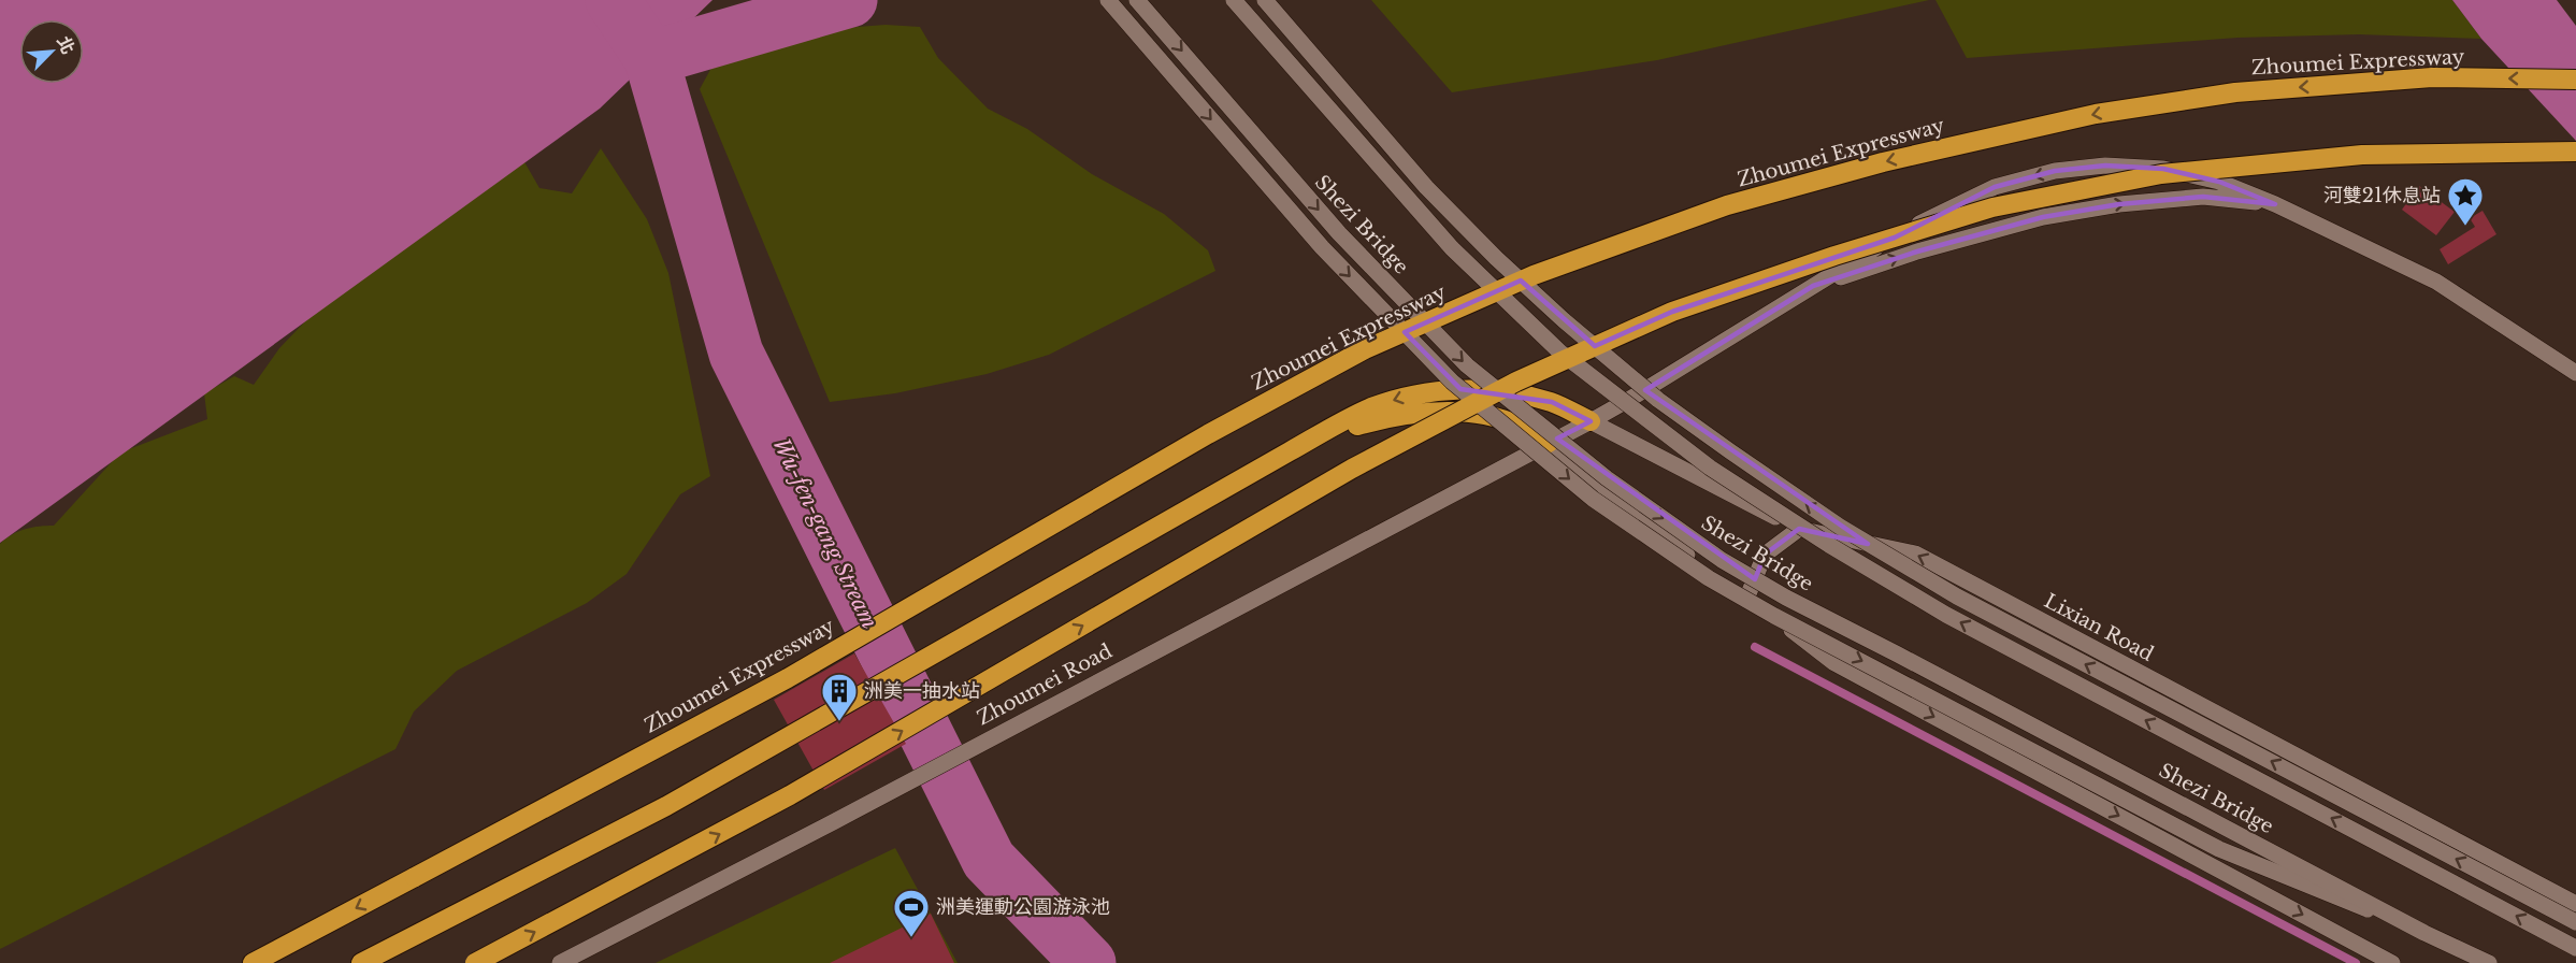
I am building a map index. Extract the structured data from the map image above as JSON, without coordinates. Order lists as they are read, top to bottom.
{
  "streets": {
    "highway": ["Zhoumei Expressway"],
    "street": ["Shezi Bridge", "Lixian Road", "Zhoumei Road"]
  },
  "crossings": [
    ["Lixian Road", "Zhoumei Road"]
  ],
  "water": ["Wu-fen-gang Stream"],
  "places": {
    "place": ["河雙21休息站"],
    "building": ["洲美一抽水站"],
    "sports": ["洲美運動公園游泳池"]
  },
  "north": "top right"
}
